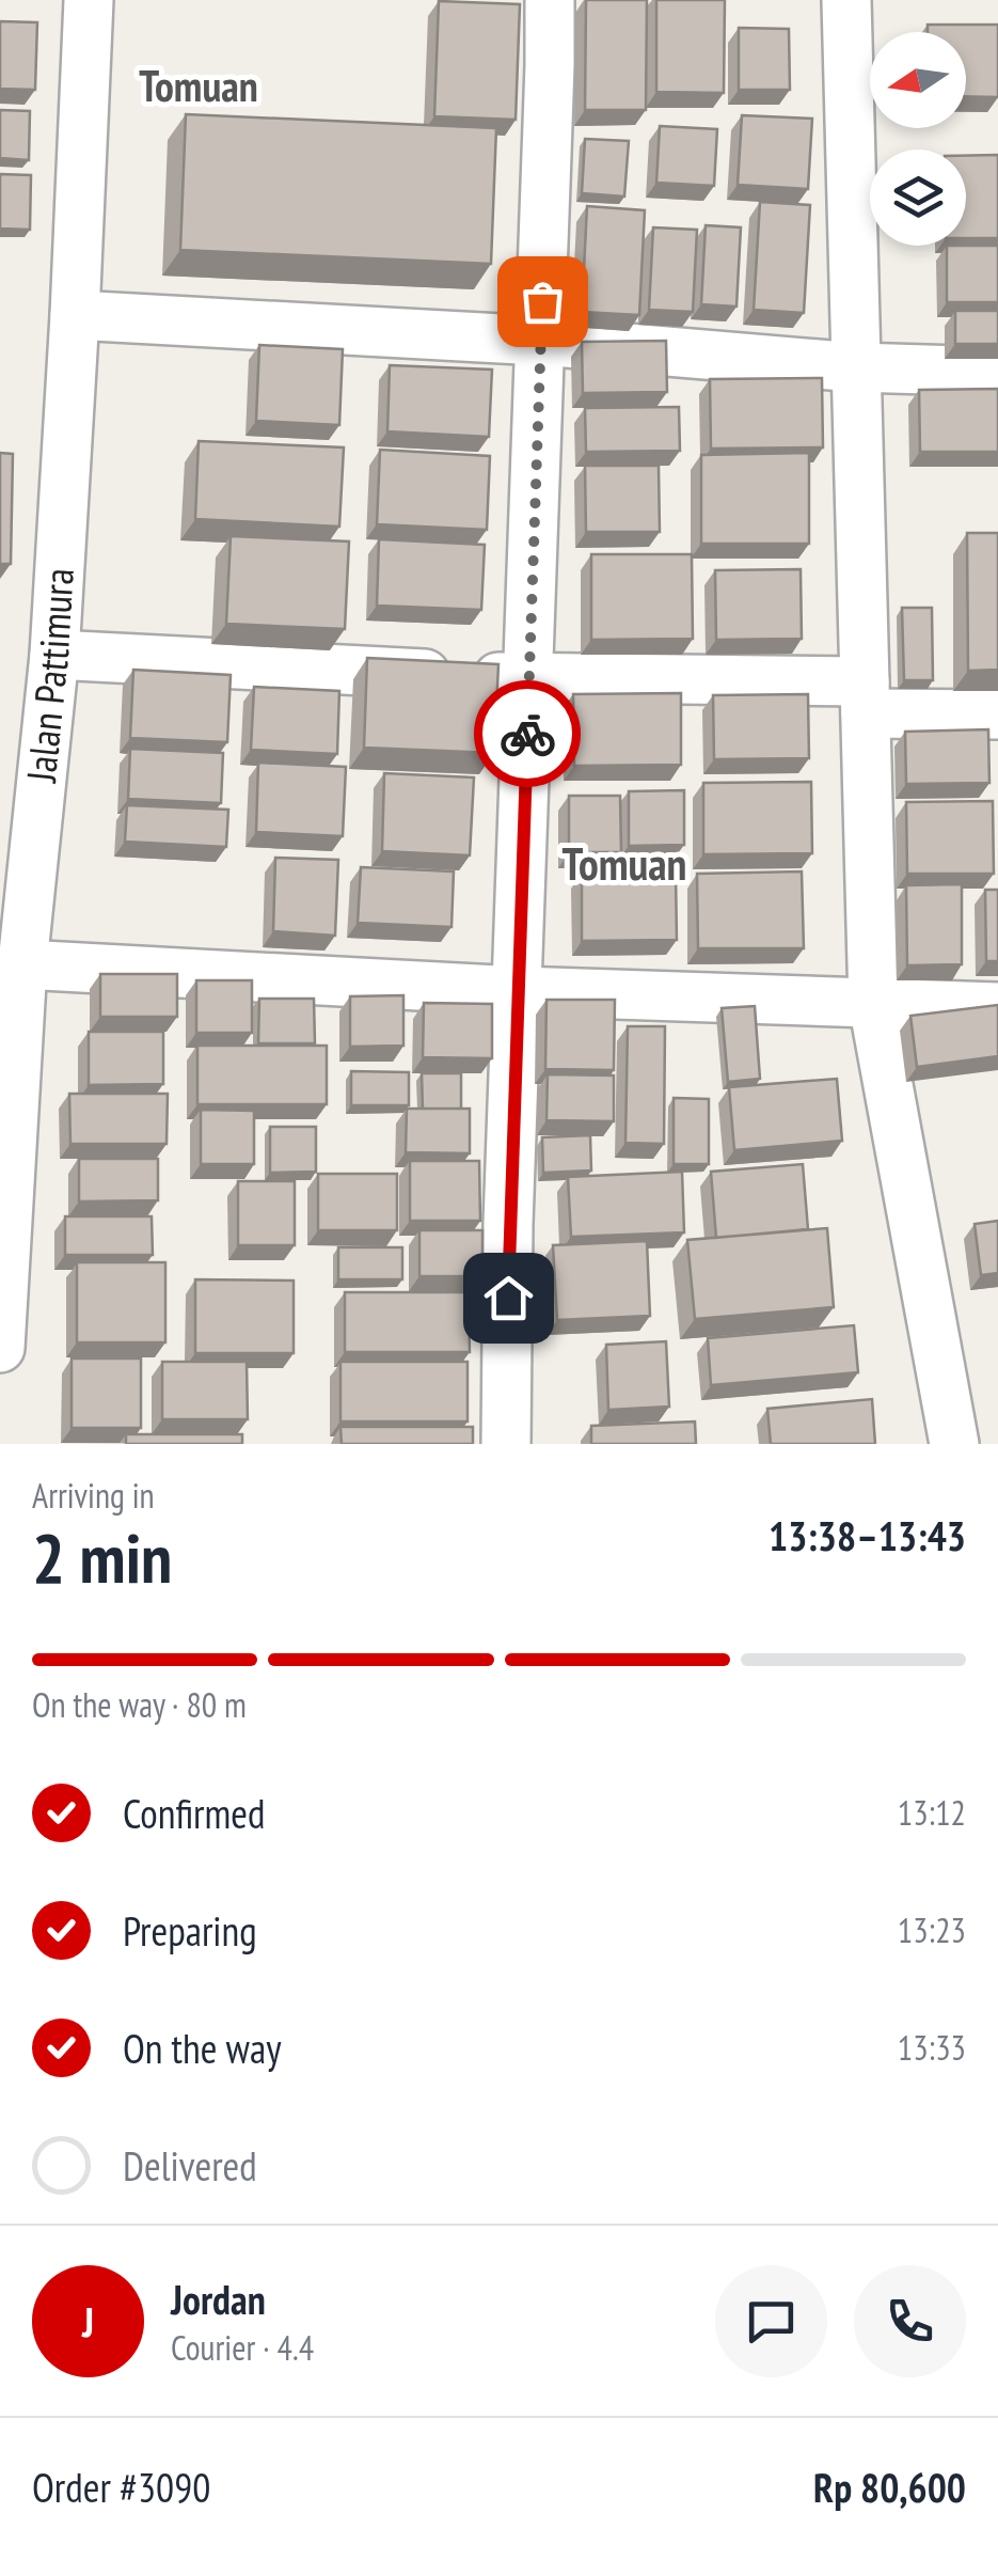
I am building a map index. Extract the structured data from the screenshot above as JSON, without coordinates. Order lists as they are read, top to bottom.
{
  "streets": {
    "street": ["Jalan Pattimura"]
  },
  "districts": ["Tomuan", "Tomuan"],
  "north": "left",
  "page": {
    "heading": ["2 min", "Arriving in", "13:38–13:43"],
    "panel": [
      "Jordan",
      "Courier · 4.4",
      "Order #3090",
      "Rp 80,600"
    ],
    "bar": "On the way · 80 m",
    "list": [
      ["Confirmed", "13:12"],
      ["Preparing", "13:23"],
      ["On the way", "13:33"],
      "Delivered"
    ],
    "round": "J"
  }
}
